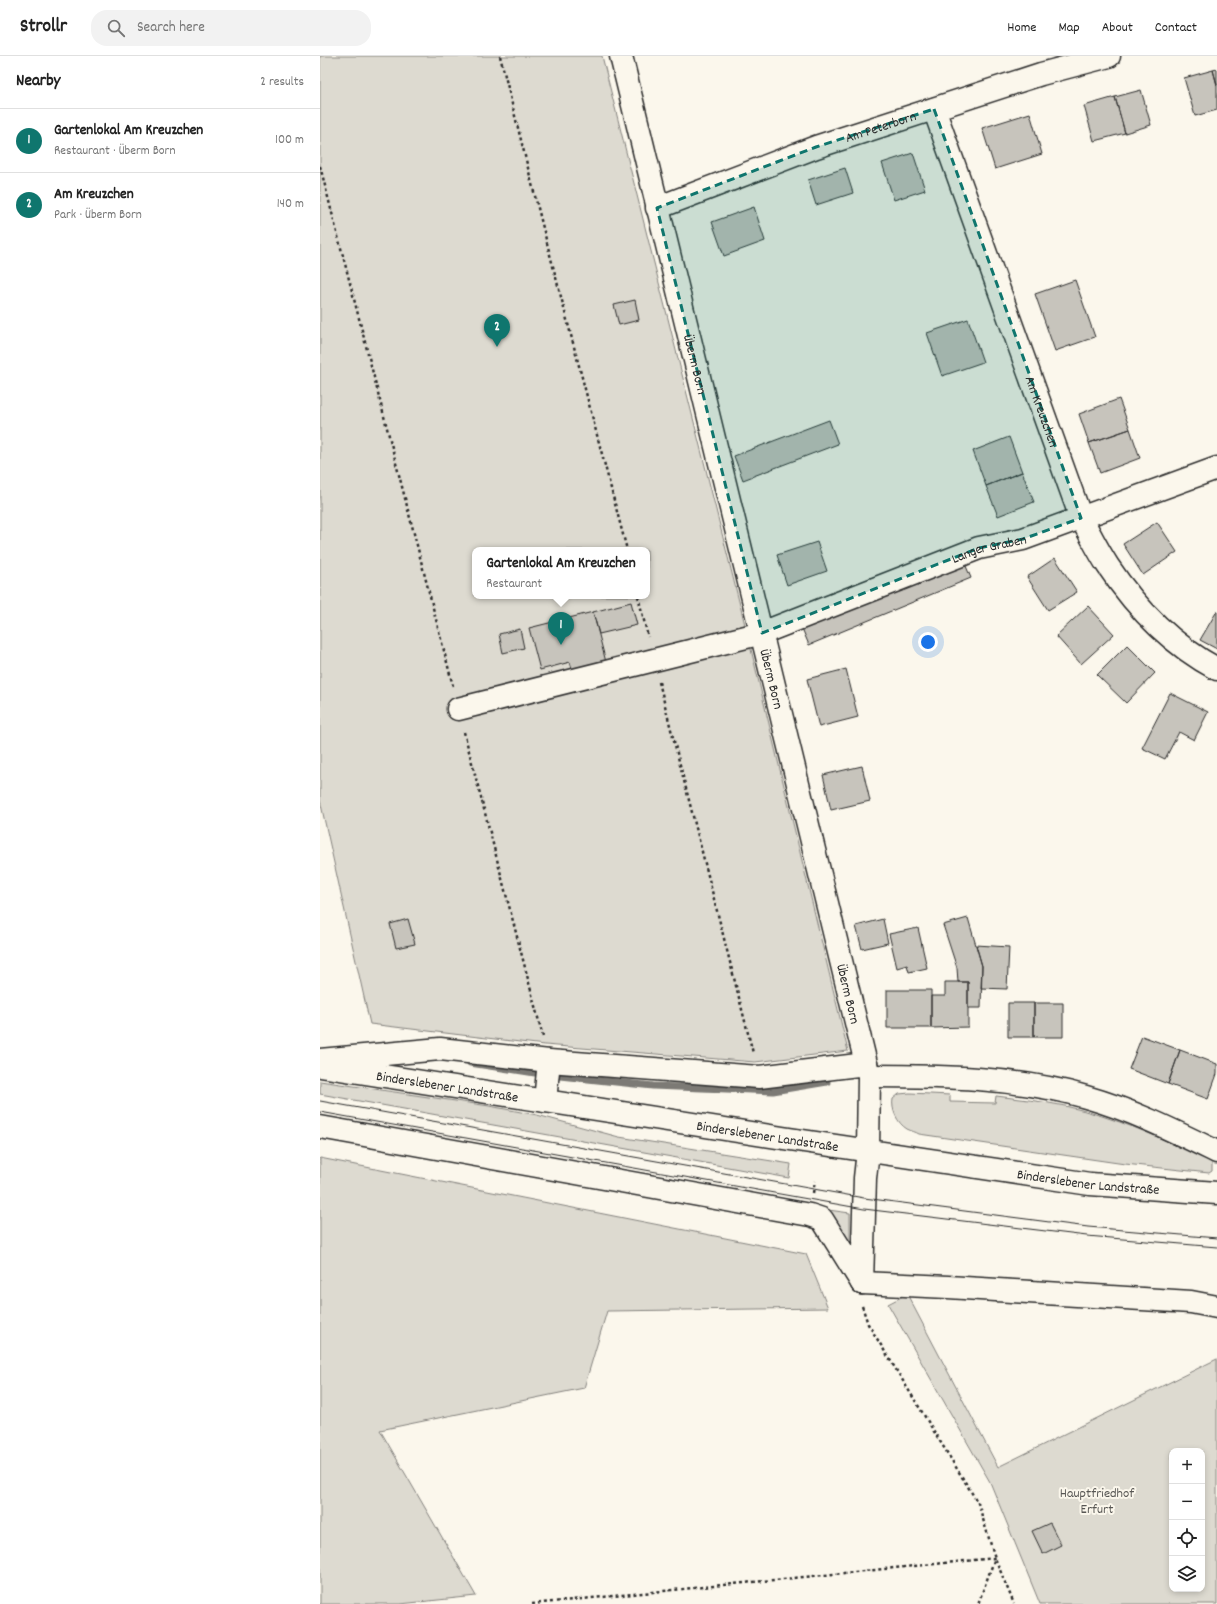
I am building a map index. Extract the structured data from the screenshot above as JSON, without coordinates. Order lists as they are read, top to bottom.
{
  "streets": {
    "street": [
      "Am Peterborn",
      "Überm Born",
      "Am Kreuzchen",
      "Langer Graben",
      "Binderslebener Landstraße"
    ]
  },
  "crossings": [
    ["Am Peterborn", "Überm Born"],
    ["Am Peterborn", "Am Kreuzchen"],
    ["Überm Born", "Langer Graben"],
    ["Überm Born", "Binderslebener Landstraße"],
    ["Am Kreuzchen", "Langer Graben"]
  ],
  "parks": ["Hauptfriedhof Erfurt"],
  "page": {
    "header": "Strollr",
    "search": "Search here",
    "nav": [
      "Home",
      "Map",
      "About",
      "Contact"
    ],
    "heading": ["Nearby", "2 results"],
    "list": [
      {
        "mark": "1",
        "name": "Gartenlokal Am Kreuzchen",
        "note": "Restaurant · Überm Born",
        "value": "100 m"
      },
      {
        "mark": "2",
        "name": "Am Kreuzchen",
        "note": "Park · Überm Born",
        "value": "140 m"
      }
    ],
    "pins": ["2", "1"],
    "popup": ["Gartenlokal Am Kreuzchen", "Restaurant"],
    "map_buttons": ["+", "−"]
  }
}
